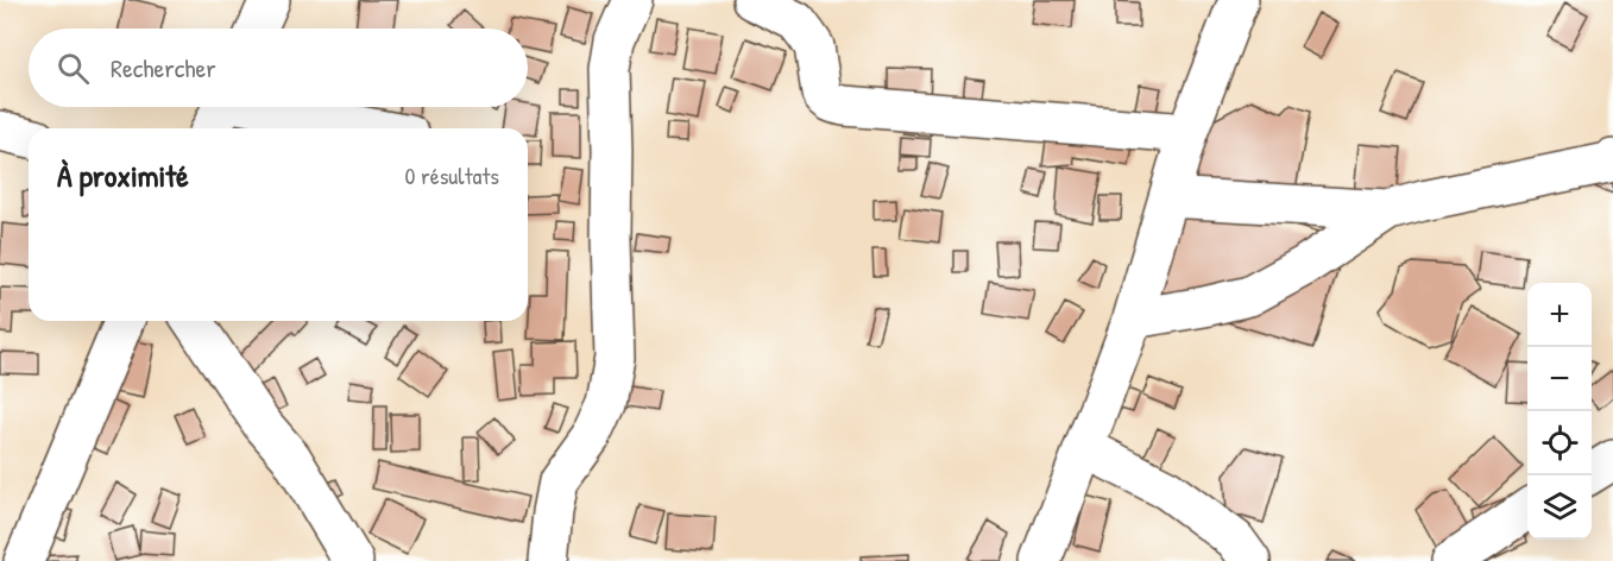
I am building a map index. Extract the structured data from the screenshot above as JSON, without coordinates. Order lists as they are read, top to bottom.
{
  "page": {
    "search": "Rechercher",
    "heading": ["À proximité", "0 résultats"],
    "map_buttons": ["+", "−"]
  }
}
